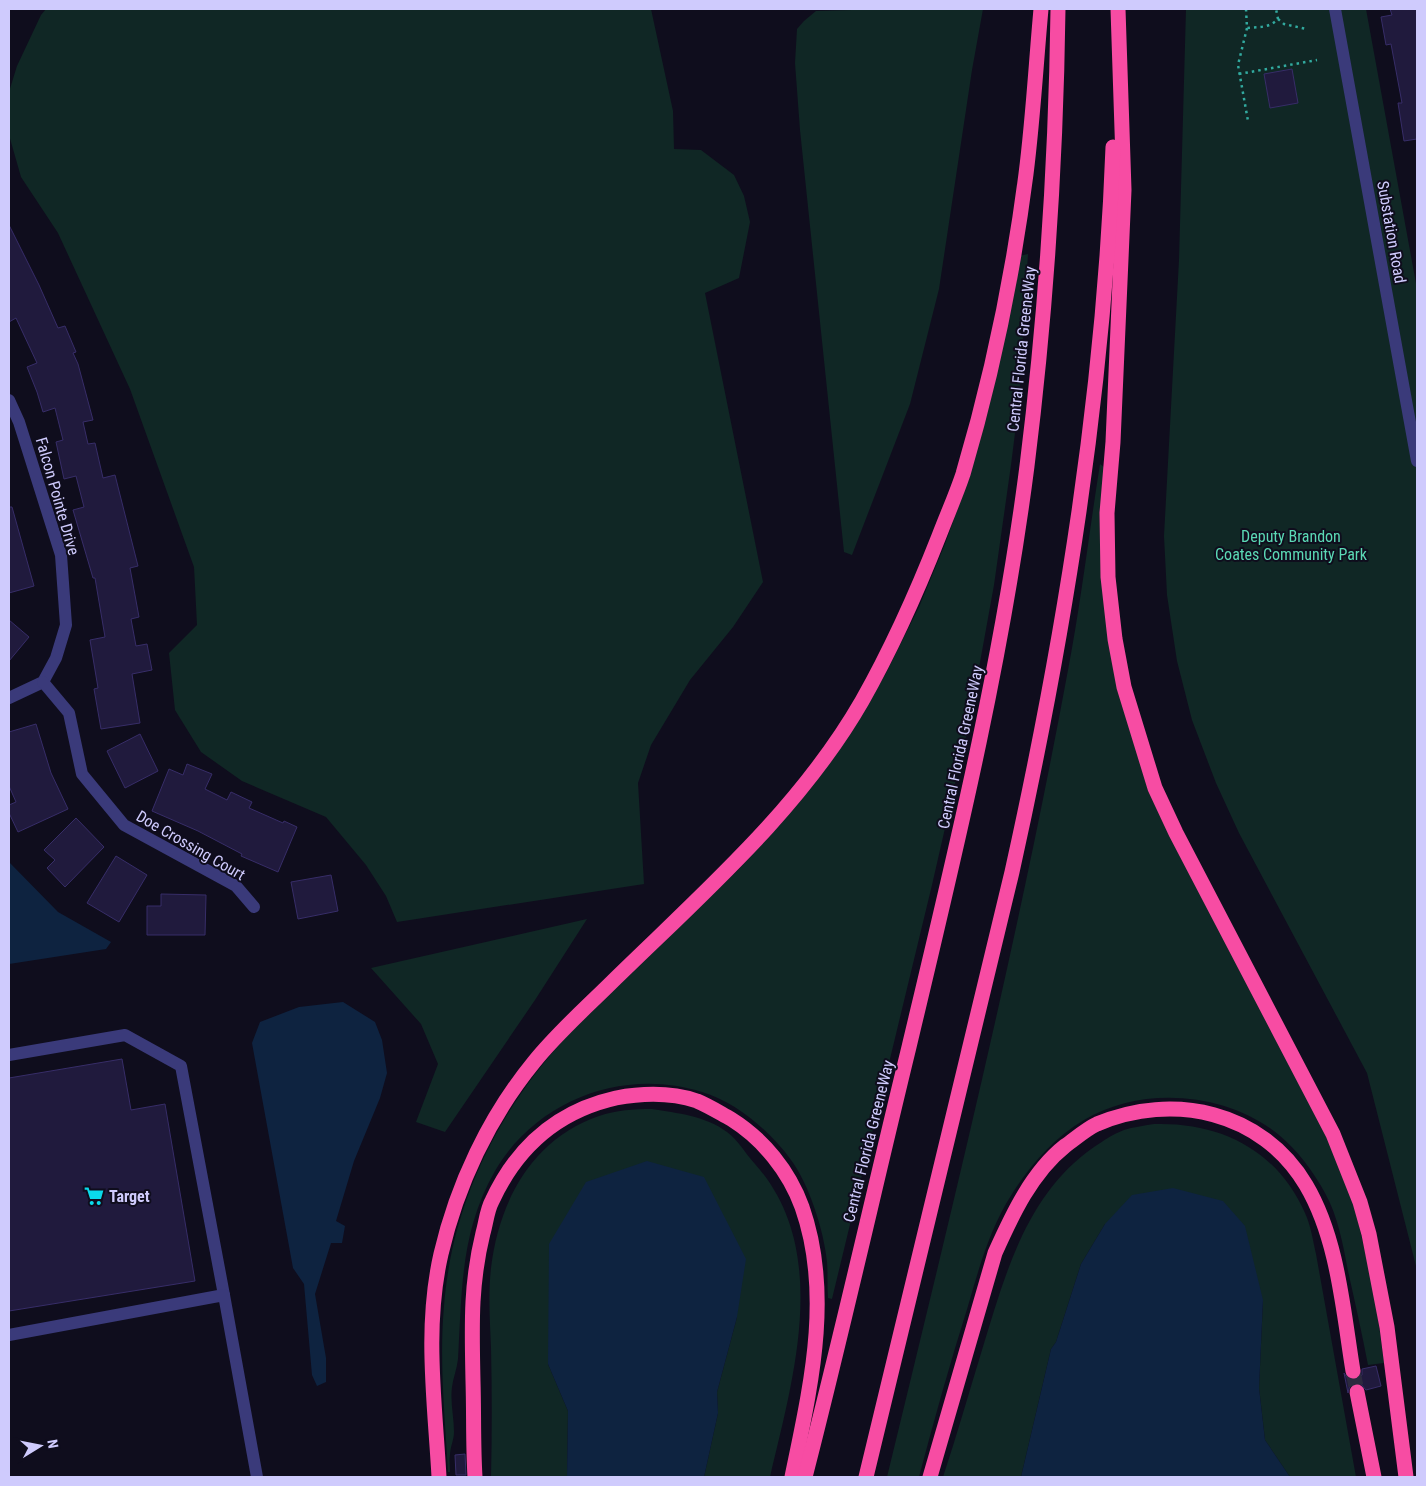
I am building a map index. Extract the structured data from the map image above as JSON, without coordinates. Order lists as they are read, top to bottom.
{
  "streets": {
    "highway": ["Central Florida GreeneWay"],
    "street": ["Substation Road", "Falcon Pointe Drive", "Doe Crossing Court"]
  },
  "crossings": [
    ["Falcon Pointe Drive", "Doe Crossing Court"]
  ],
  "parks": ["Deputy Brandon Coates Community Park"],
  "places": {
    "supermarket": ["Target"]
  },
  "north": "right"
}
